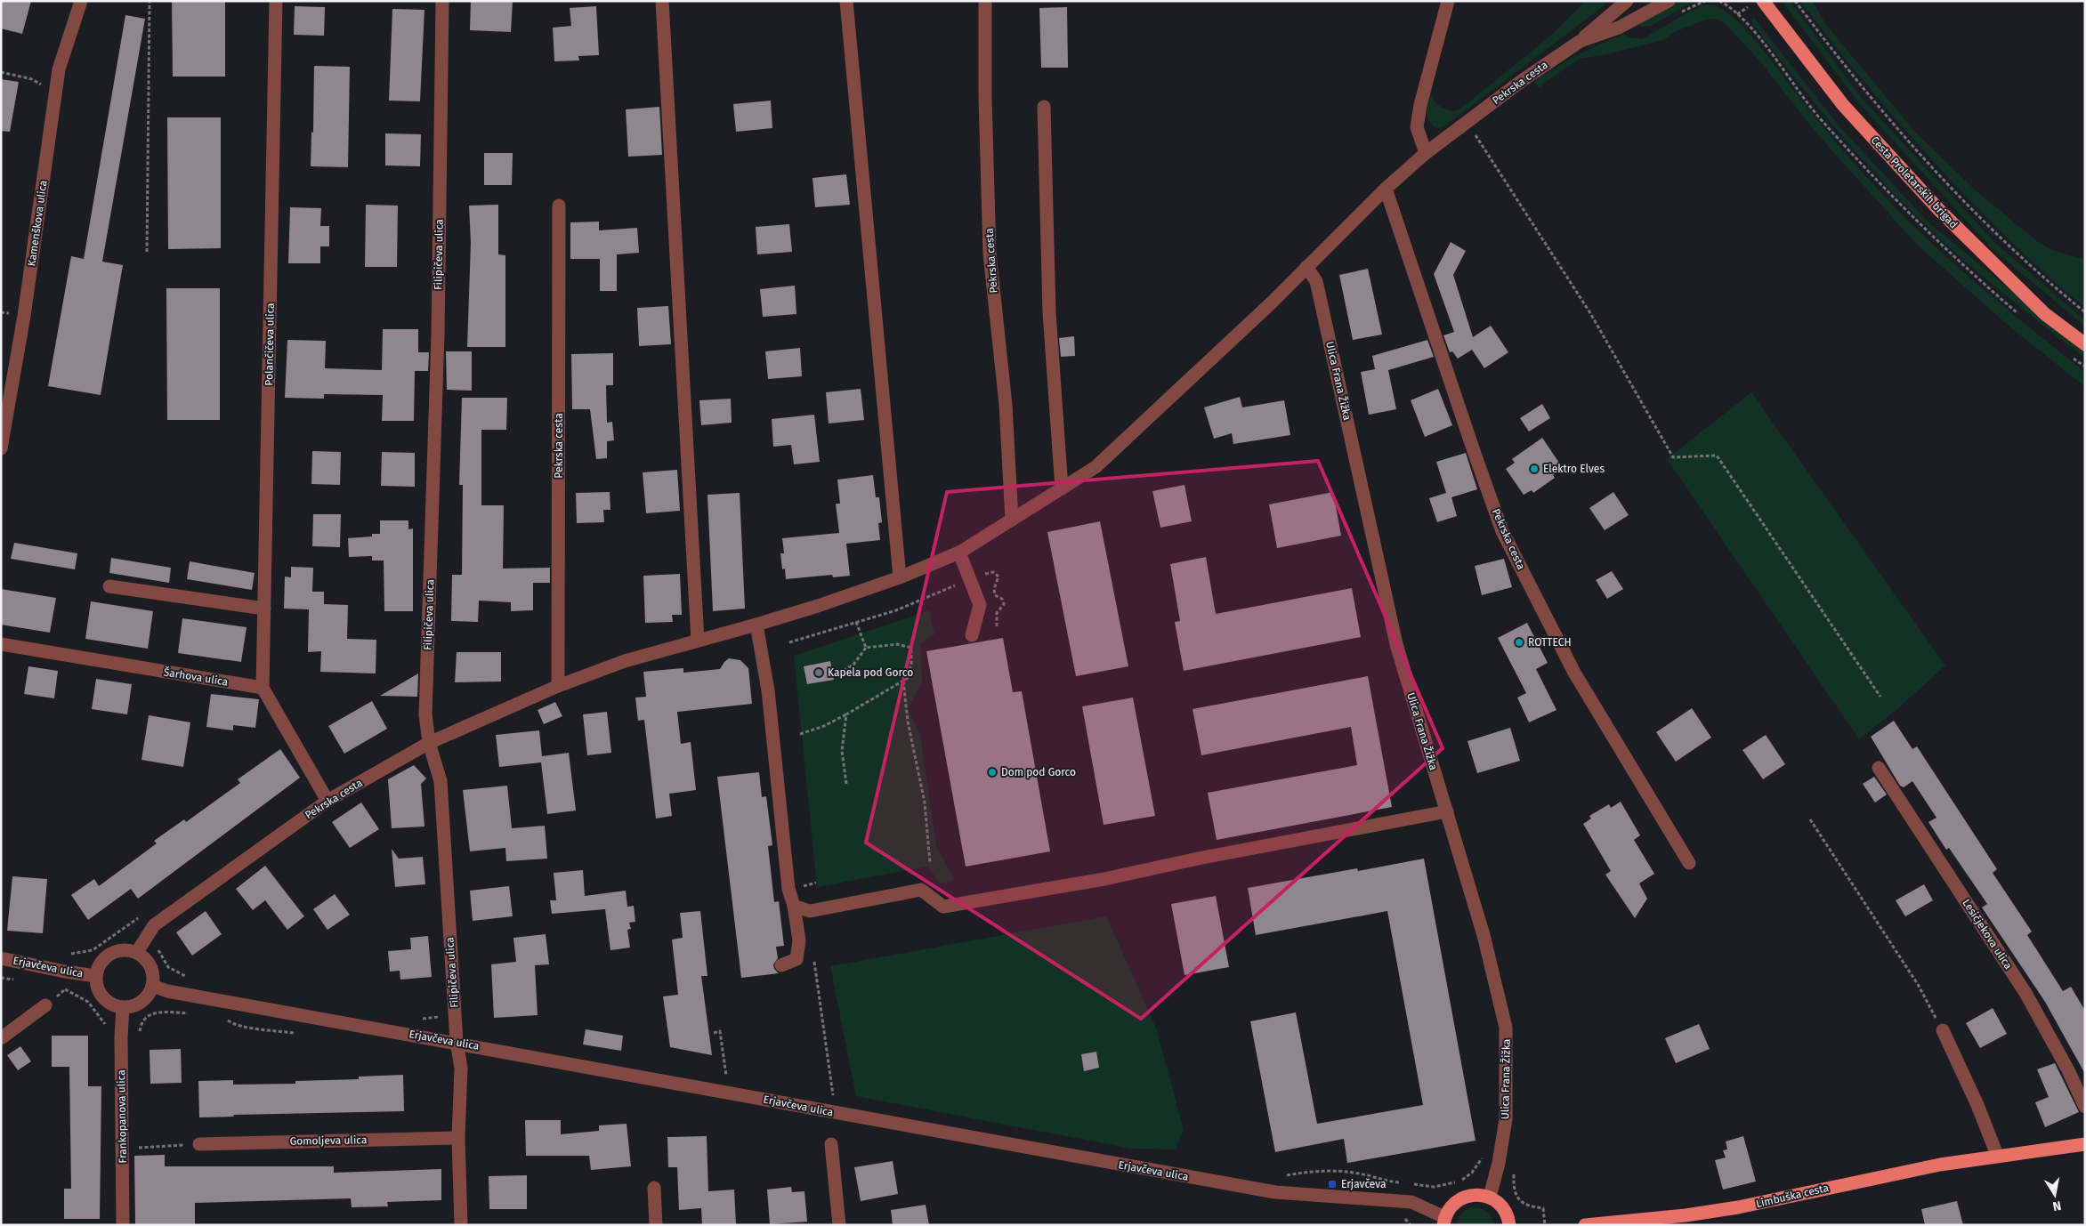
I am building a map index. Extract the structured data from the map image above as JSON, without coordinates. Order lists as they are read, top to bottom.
{
  "streets": {
    "main road": ["Cesta Proletarskih brigad", "Limbuška cesta"],
    "street": [
      "Pekrska cesta",
      "Kamenškova ulica",
      "Filipičeva ulica",
      "Polančičeva ulica",
      "Ulica Frana Žižka",
      "Šarhova ulica",
      "Lesičjekova ulica",
      "Erjavčeva ulica",
      "Frankopanova ulica",
      "Gomoljeva ulica"
    ]
  },
  "crossings": [
    ["Pekrska cesta", "Filipičeva ulica"],
    ["Pekrska cesta", "Ulica Frana Žižka"],
    ["Pekrska cesta", "Erjavčeva ulica"],
    ["Pekrska cesta", "Frankopanova ulica"],
    ["Filipičeva ulica", "Erjavčeva ulica"],
    ["Filipičeva ulica", "Gomoljeva ulica"],
    ["Polančičeva ulica", "Šarhova ulica"],
    ["Erjavčeva ulica", "Frankopanova ulica"]
  ],
  "places": {
    "other": [
      "Elektro Elves",
      "ROTTECH",
      "Kapela pod Gorco",
      "Dom pod Gorco"
    ],
    "transit": ["Erjavčeva"]
  },
  "north": "bottom"
}
